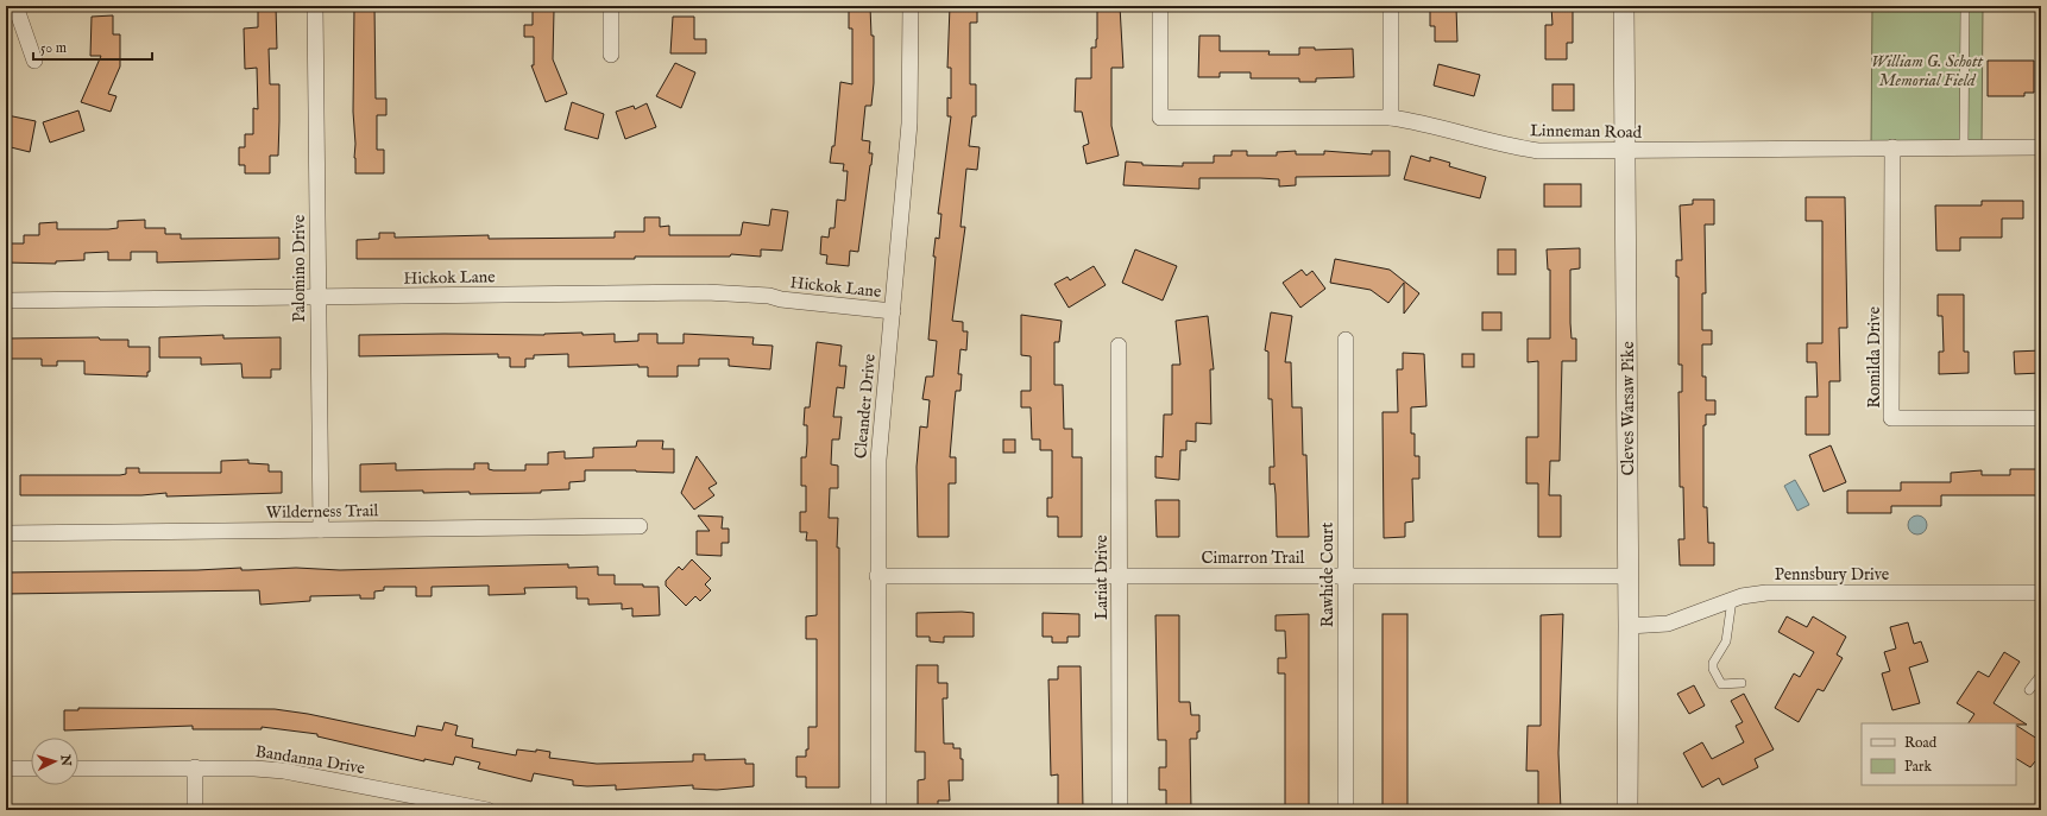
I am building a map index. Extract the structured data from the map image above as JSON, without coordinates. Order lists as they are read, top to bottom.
{
  "streets": {
    "street": [
      "Linneman Road",
      "Palomino Drive",
      "Hickok Lane",
      "Romilda Drive",
      "Cleander Drive",
      "Cleves Warsaw Pike",
      "Wilderness Trail",
      "Cimarron Trail",
      "Pennsbury Drive",
      "Rawhide Court",
      "Lariat Drive",
      "Bandanna Drive"
    ]
  },
  "crossings": [
    ["Linneman Road", "Romilda Drive"],
    ["Linneman Road", "Cleves Warsaw Pike"],
    ["Palomino Drive", "Hickok Lane"],
    ["Palomino Drive", "Wilderness Trail"],
    ["Hickok Lane", "Cleander Drive"],
    ["Cleander Drive", "Cimarron Trail"],
    ["Cleves Warsaw Pike", "Cimarron Trail"],
    ["Cleves Warsaw Pike", "Pennsbury Drive"],
    ["Cimarron Trail", "Rawhide Court"],
    ["Cimarron Trail", "Lariat Drive"]
  ],
  "parks": ["William G. Schott Memorial Field"],
  "legend": ["Road", "Park"],
  "scale_bar": "50 m",
  "north": "right"
}
